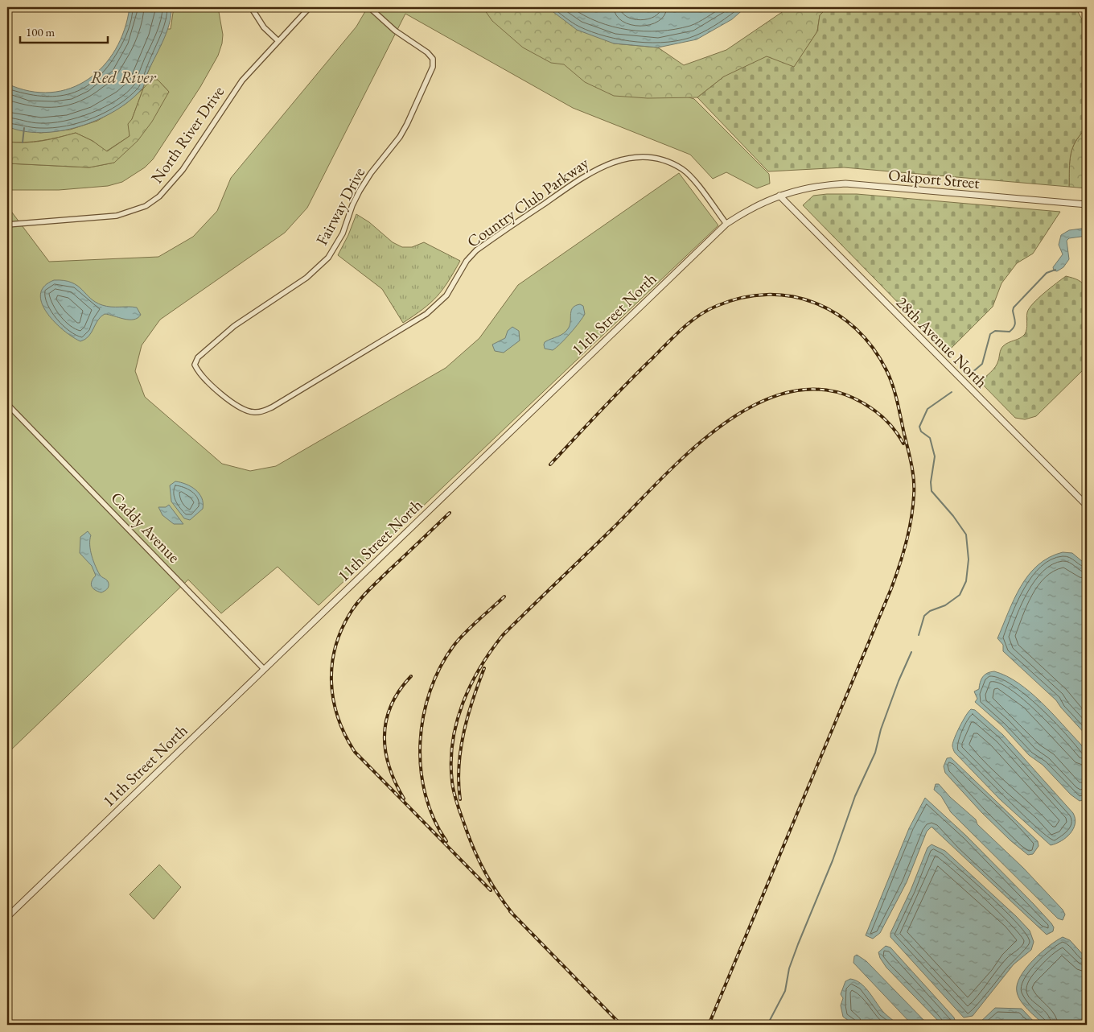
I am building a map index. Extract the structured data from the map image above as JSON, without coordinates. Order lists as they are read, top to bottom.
{
  "streets": {
    "street": [
      "North River Drive",
      "Oakport Street",
      "Country Club Parkway",
      "Fairway Drive",
      "11th Street North",
      "28th Avenue North",
      "Caddy Avenue"
    ]
  },
  "crossings": [
    ["Oakport Street", "11th Street North"],
    ["Oakport Street", "28th Avenue North"],
    ["Country Club Parkway", "Fairway Drive"],
    ["Country Club Parkway", "11th Street North"],
    ["11th Street North", "28th Avenue North"],
    ["11th Street North", "Caddy Avenue"]
  ],
  "water": ["Red River"],
  "scale_bar": "100 m"
}
